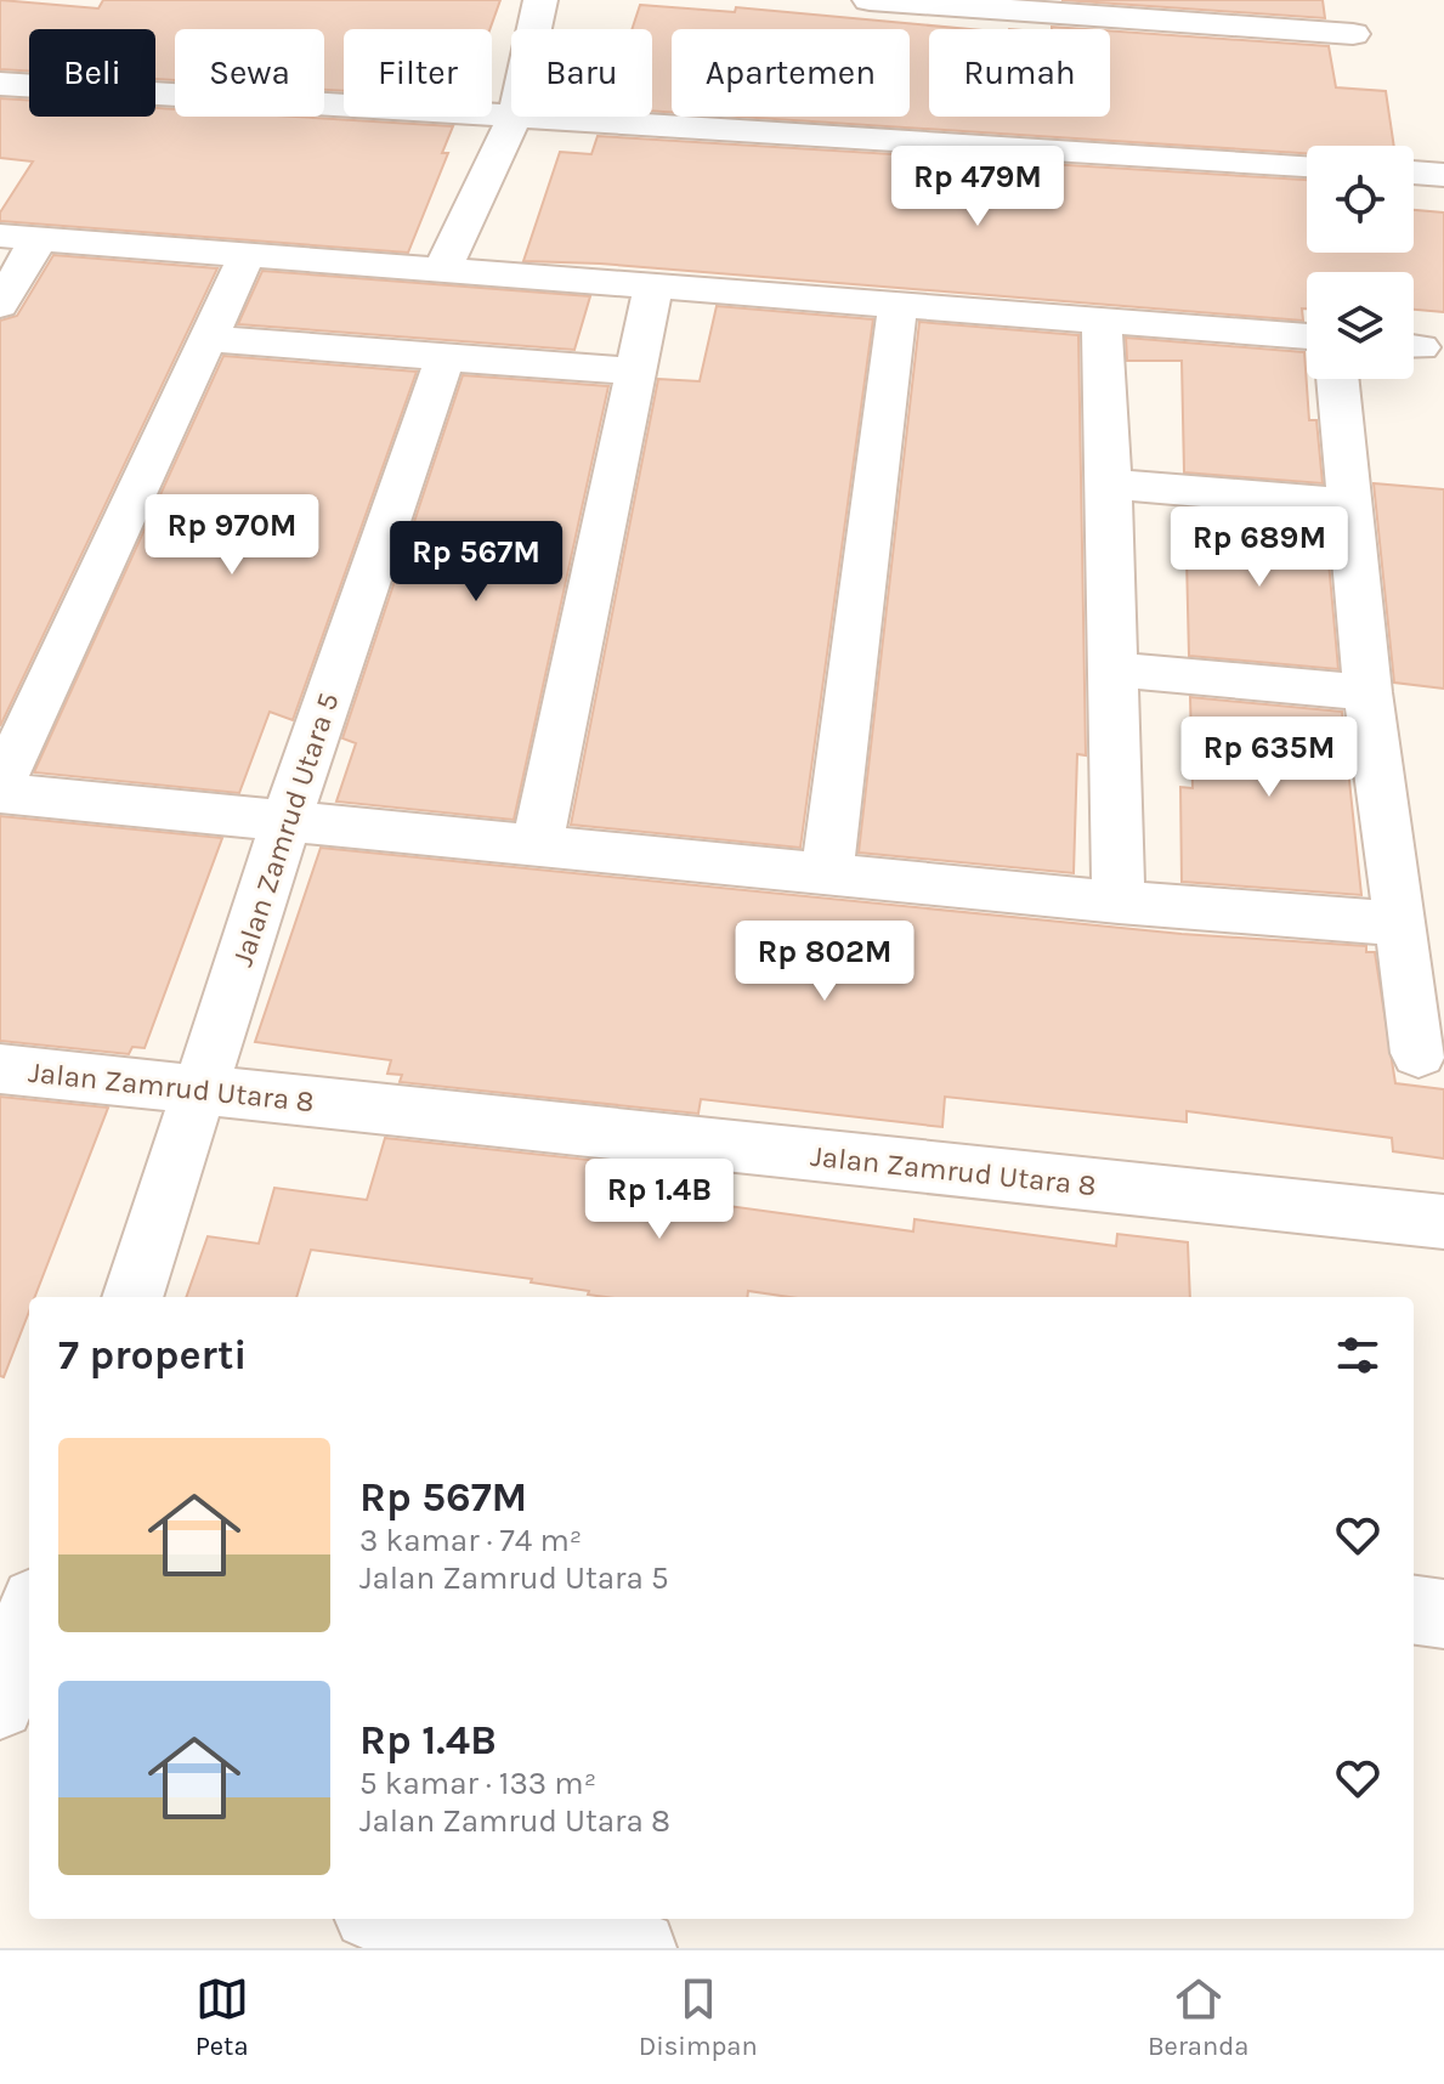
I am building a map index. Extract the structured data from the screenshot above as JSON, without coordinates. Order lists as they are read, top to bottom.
{
  "streets": {
    "street": ["Jalan Zamrud Utara 5", "Jalan Zamrud Utara 8"]
  },
  "crossings": [
    ["Jalan Zamrud Utara 5", "Jalan Zamrud Utara 8"]
  ],
  "page": {
    "chip": [
      "Beli",
      "Sewa",
      "Filter",
      "Baru",
      "Apartemen",
      "Rumah"
    ],
    "price": [
      "Rp 479M",
      "Rp 970M",
      "Rp 689M",
      "Rp 567M",
      "Rp 635M",
      "Rp 802M",
      "Rp 1.4B"
    ],
    "heading": "7 properti",
    "list": [
      {
        "name": "Rp 567M",
        "note": "3 kamar · 74 m² · Jalan Zamrud Utara 5"
      },
      {
        "name": "Rp 1.4B",
        "note": "5 kamar · 133 m² · Jalan Zamrud Utara 8"
      }
    ],
    "tabs": ["Peta", "Disimpan", "Beranda"]
  }
}
